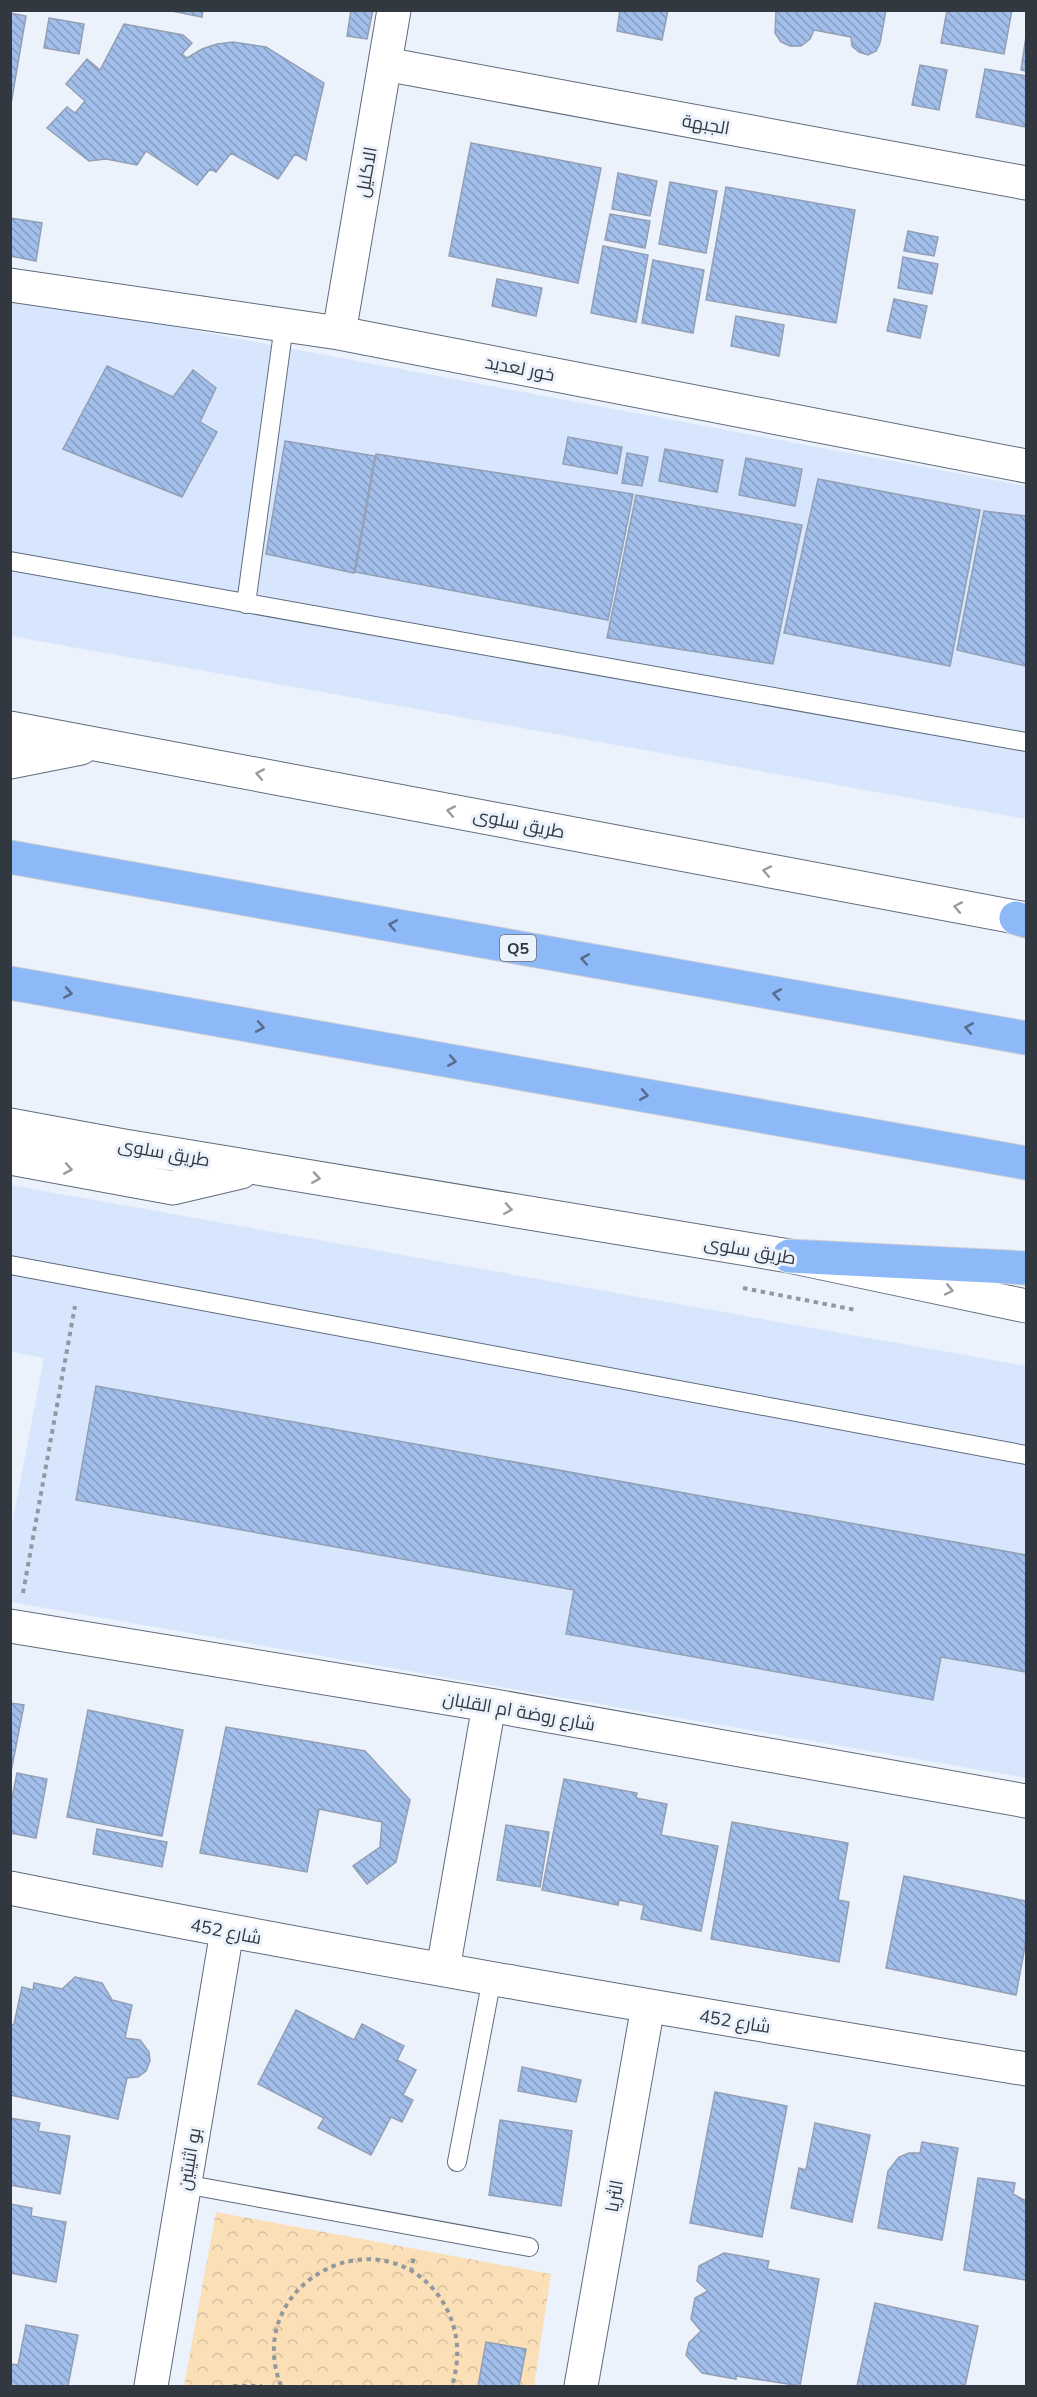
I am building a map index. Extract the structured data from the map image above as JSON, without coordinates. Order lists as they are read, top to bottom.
{
  "streets": {
    "highway": ["Q5"],
    "street": [
      "الجبهة",
      "الاكليل",
      "خور لعديد",
      "طريق سلوى",
      "شارع روضة ام القلبان",
      "شارع 452",
      "بو اثنيتين",
      "الثريا"
    ]
  },
  "crossings": [
    ["الجبهة", "الاكليل"],
    ["الاكليل", "خور لعديد"],
    ["شارع 452", "بو اثنيتين"],
    ["شارع 452", "الثريا"]
  ]
}
